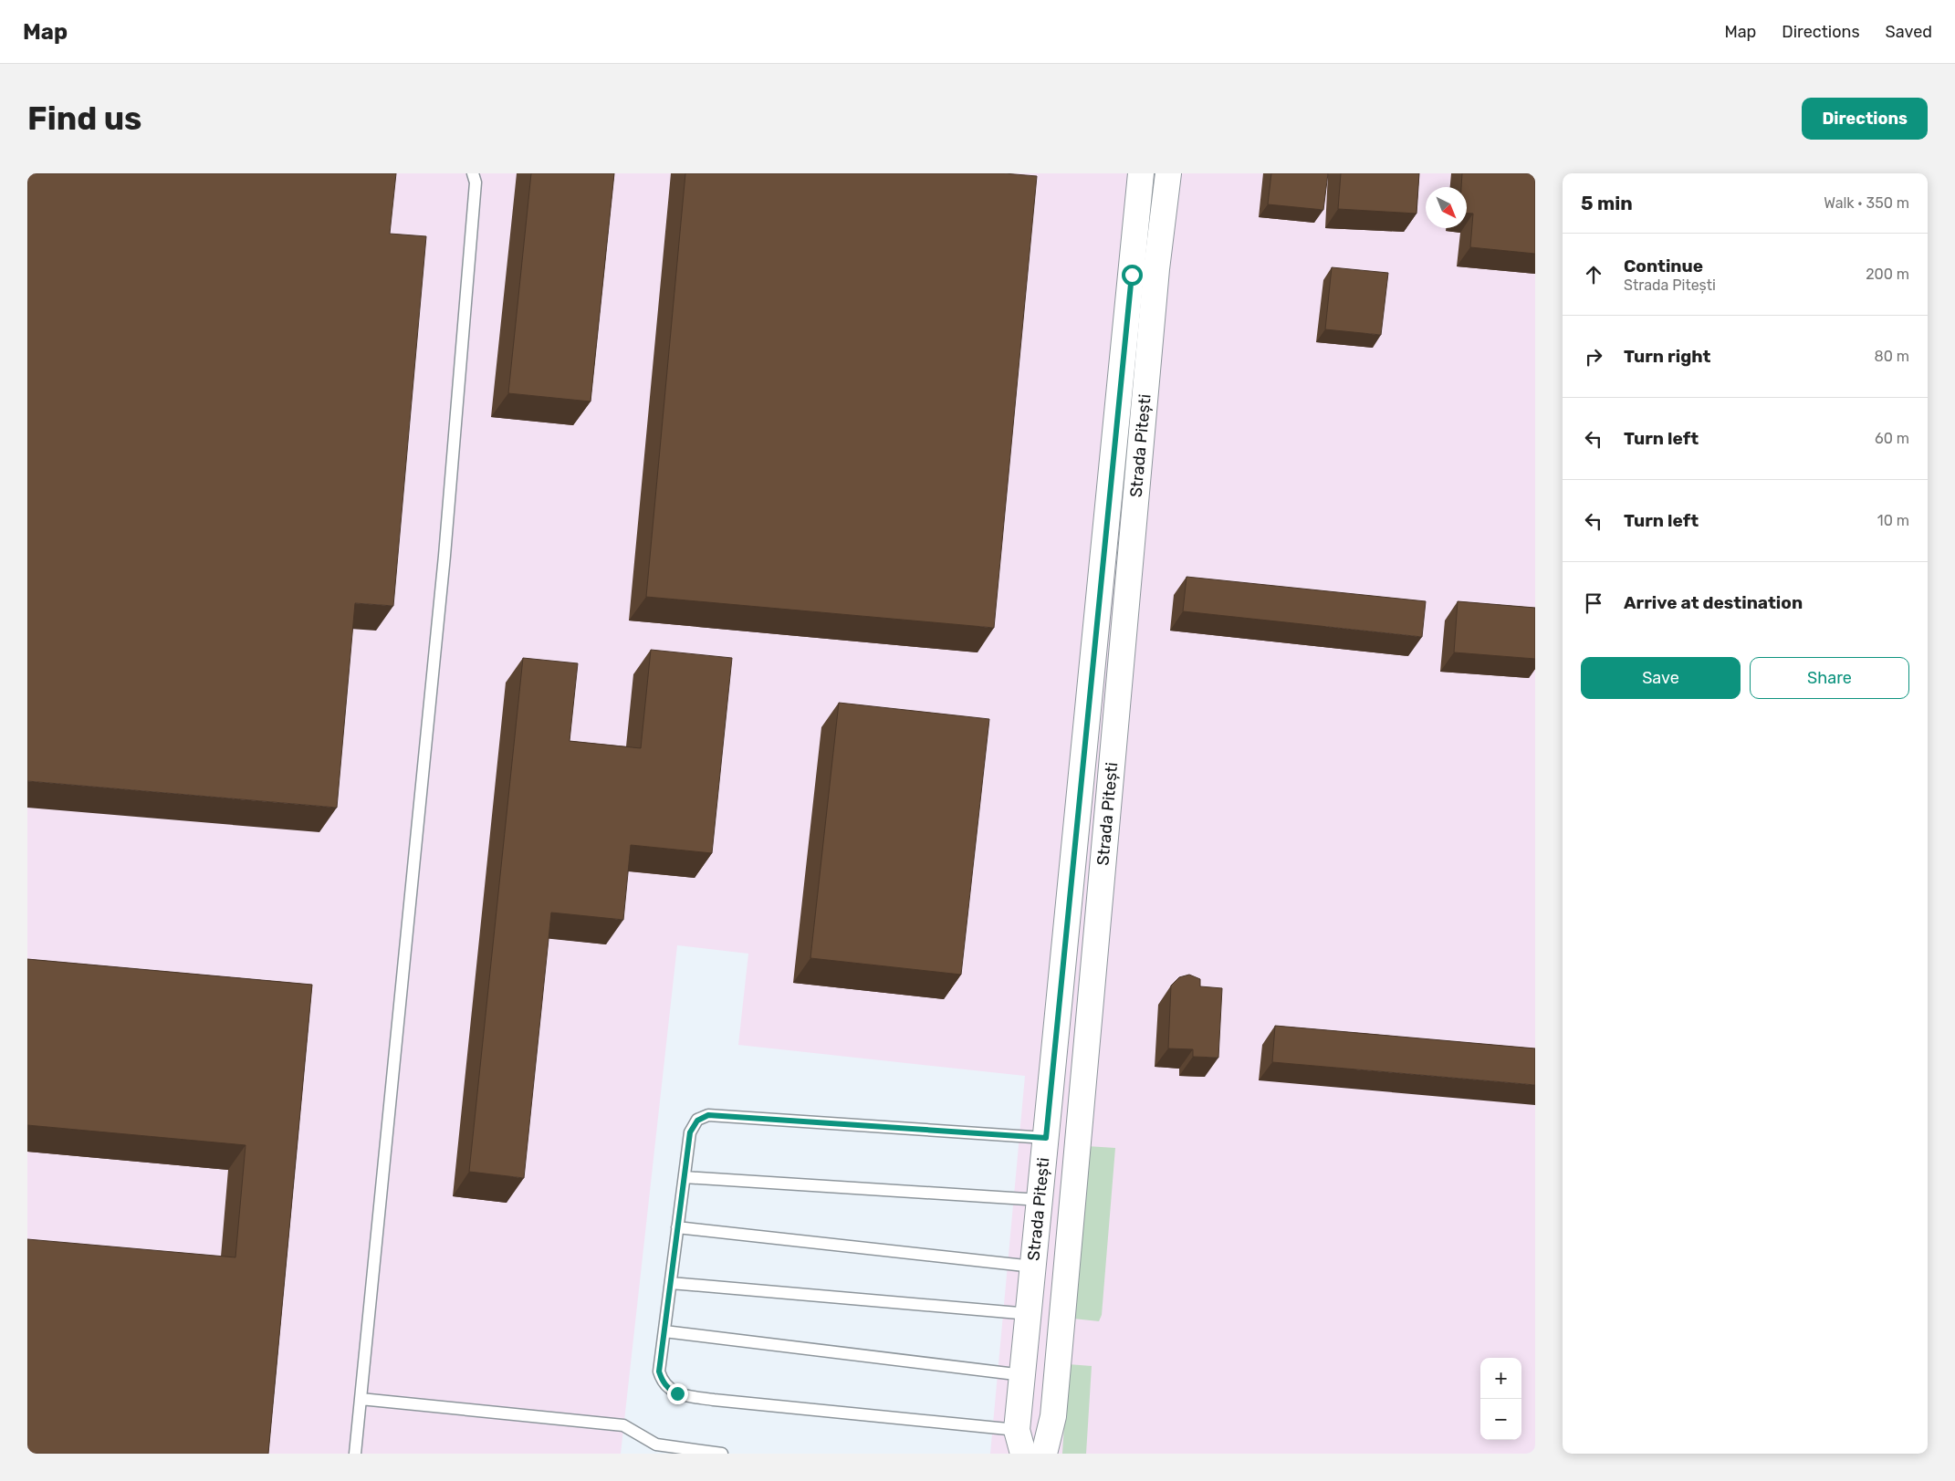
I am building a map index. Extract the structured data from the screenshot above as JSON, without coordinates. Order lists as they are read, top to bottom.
{
  "streets": {
    "main road": ["Strada Pitești"]
  },
  "north": "bottom right",
  "page": {
    "header": "Map",
    "nav": ["Map", "Directions", "Saved"],
    "buttons": [
      "Directions",
      ["Save", "Share"]
    ],
    "title": "Find us",
    "heading": ["5 min", "Walk · 350 m"],
    "list": [
      ["Continue", "Strada Pitești", "200 m"],
      ["Turn right", "80 m"],
      ["Turn left", "60 m"],
      ["Turn left", "10 m"],
      "Arrive at destination"
    ],
    "map_buttons": ["+", "−"]
  }
}
